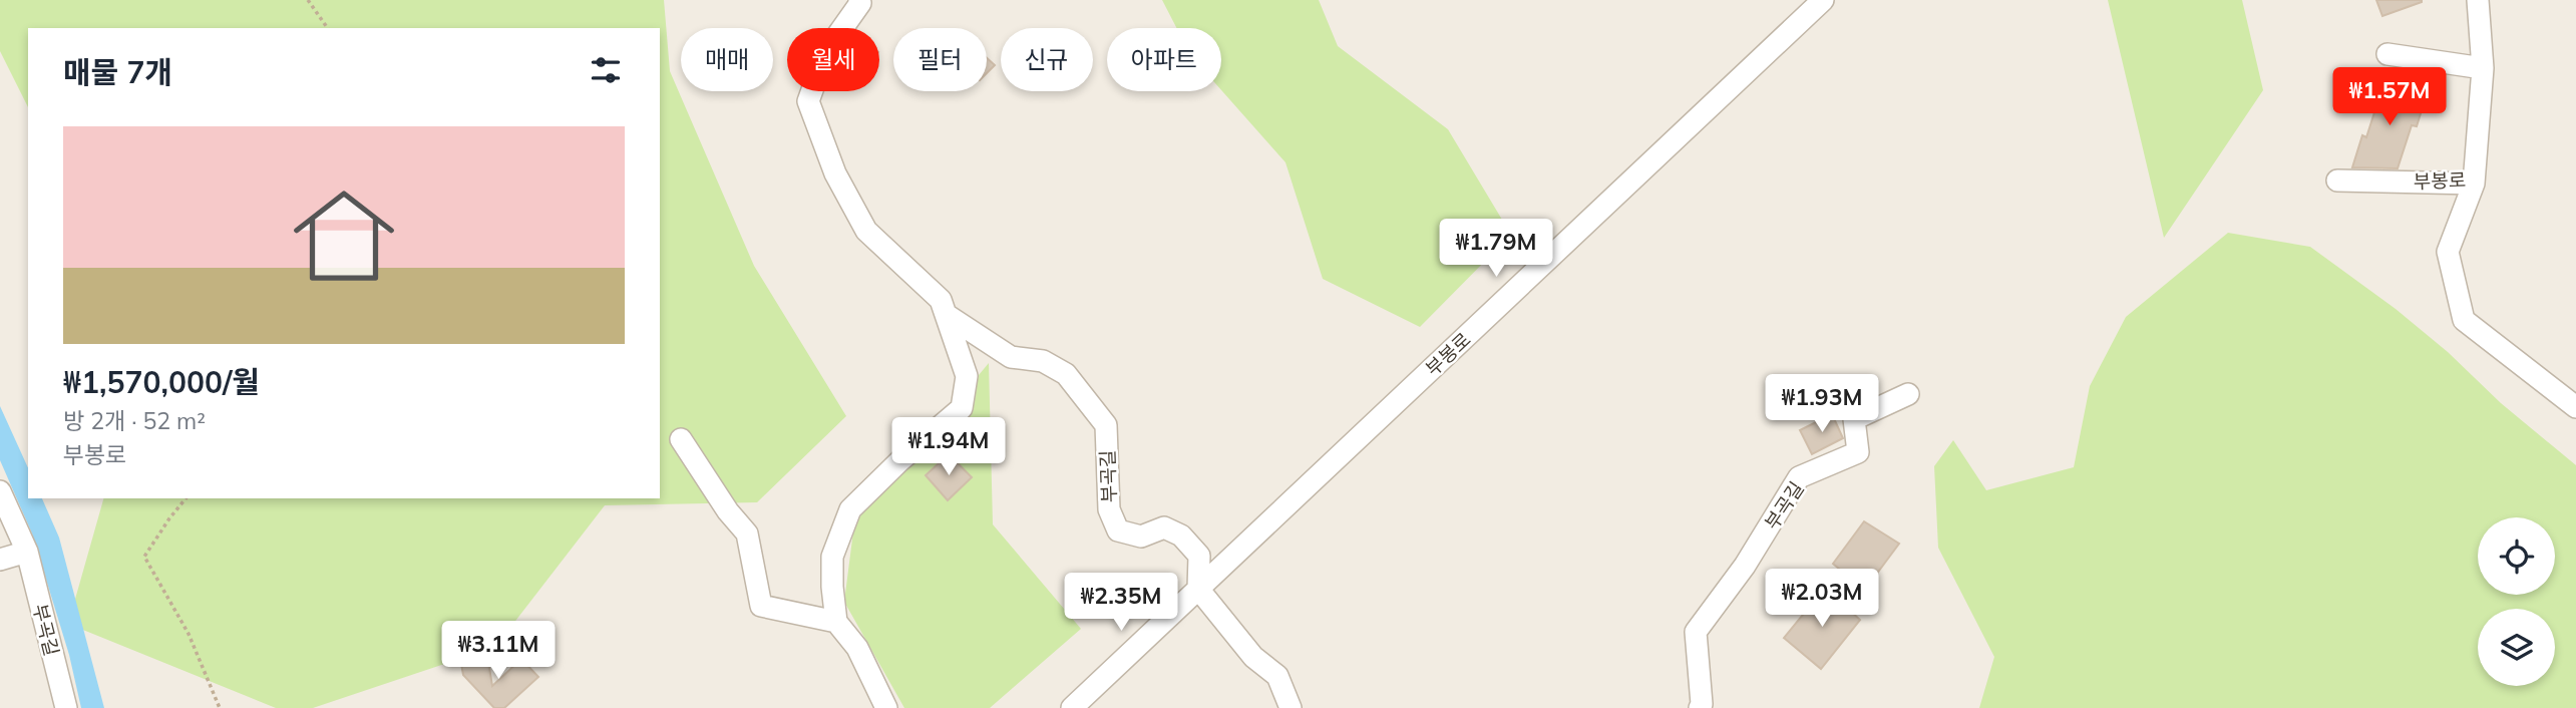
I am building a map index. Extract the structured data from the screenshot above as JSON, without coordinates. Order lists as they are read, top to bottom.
{
  "streets": {
    "street": ["부봉로", "부곡길"]
  },
  "crossings": [
    ["부봉로", "부곡길"]
  ],
  "page": {
    "chip": [
      "매매",
      "월세",
      "필터",
      "신규",
      "아파트"
    ],
    "heading": "매물 7개",
    "price": [
      "₩1.57M",
      "₩1.79M",
      "₩1.93M",
      "₩1.94M",
      "₩2.03M",
      "₩2.35M",
      "₩3.11M"
    ],
    "list": [
      {
        "name": "₩1,570,000/월",
        "note": "방 2개 · 52 m² · 부봉로"
      }
    ]
  }
}
